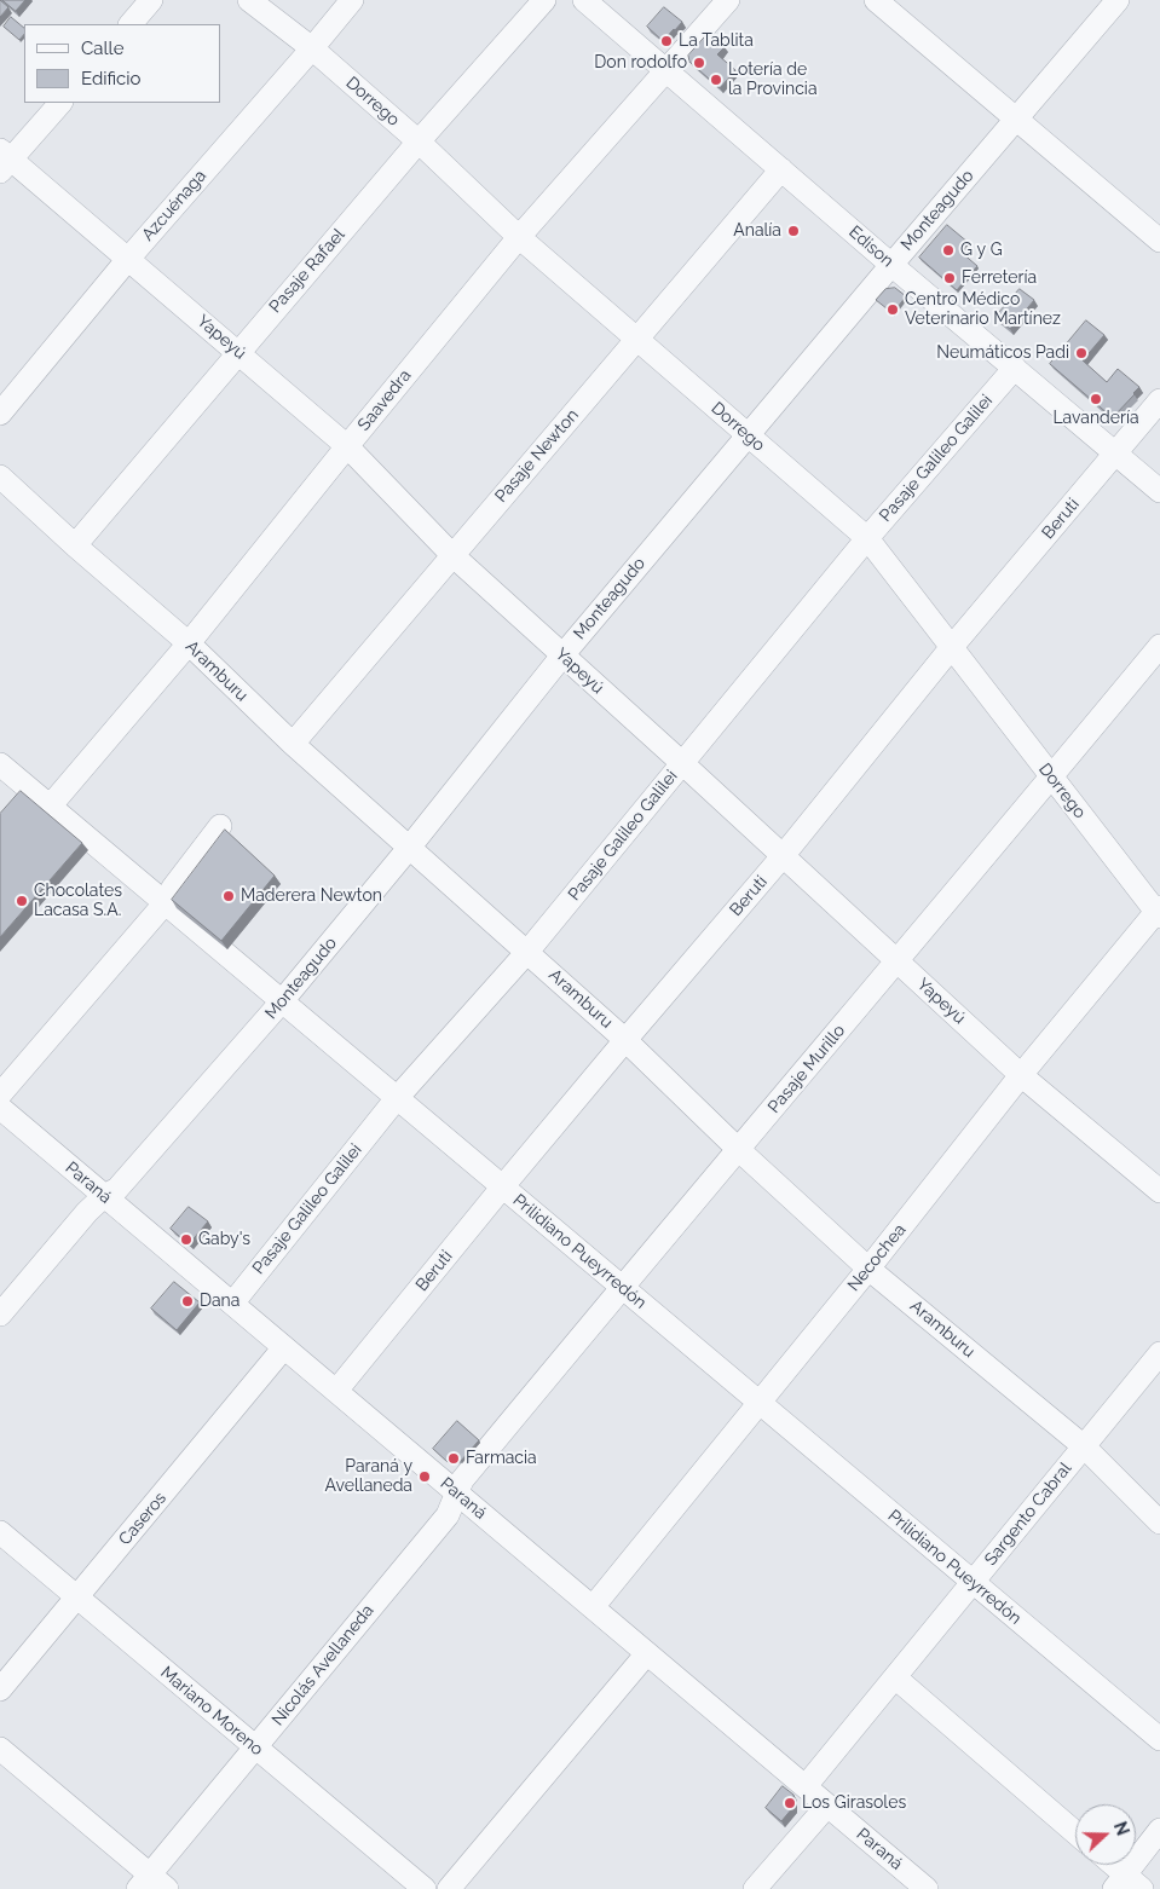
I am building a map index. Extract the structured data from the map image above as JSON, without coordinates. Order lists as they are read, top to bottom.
{
  "streets": {
    "street": [
      "Dorrego",
      "Azcuénaga",
      "Monteagudo",
      "Edison",
      "Pasaje Rafael",
      "Yapeyú",
      "Saavedra",
      "Pasaje Newton",
      "Pasaje Galileo Galilei",
      "Beruti",
      "Aramburu",
      "Pasaje Murillo",
      "Paraná",
      "Prilidiano Pueyrredón",
      "Necochea",
      "Sargento Cabral",
      "Caseros",
      "Nicolás Avellaneda",
      "Mariano Moreno"
    ]
  },
  "crossings": [
    ["Dorrego", "Azcuénaga"],
    ["Dorrego", "Monteagudo"],
    ["Dorrego", "Pasaje Rafael"],
    ["Dorrego", "Saavedra"],
    ["Dorrego", "Pasaje Newton"],
    ["Dorrego", "Pasaje Galileo Galilei"],
    ["Dorrego", "Beruti"],
    ["Dorrego", "Pasaje Murillo"],
    ["Dorrego", "Necochea"],
    ["Azcuénaga", "Yapeyú"],
    ["Monteagudo", "Edison"],
    ["Monteagudo", "Yapeyú"],
    ["Monteagudo", "Aramburu"],
    ["Monteagudo", "Paraná"],
    ["Monteagudo", "Prilidiano Pueyrredón"],
    ["Edison", "Saavedra"],
    ["Edison", "Pasaje Newton"],
    ["Edison", "Pasaje Galileo Galilei"],
    ["Edison", "Beruti"],
    ["Pasaje Rafael", "Yapeyú"],
    ["Pasaje Rafael", "Aramburu"],
    ["Yapeyú", "Saavedra"],
    ["Yapeyú", "Pasaje Newton"],
    ["Yapeyú", "Pasaje Galileo Galilei"],
    ["Yapeyú", "Beruti"],
    ["Yapeyú", "Pasaje Murillo"],
    ["Yapeyú", "Necochea"],
    ["Saavedra", "Aramburu"],
    ["Saavedra", "Prilidiano Pueyrredón"],
    ["Pasaje Newton", "Aramburu"],
    ["Pasaje Galileo Galilei", "Aramburu"],
    ["Pasaje Galileo Galilei", "Paraná"],
    ["Pasaje Galileo Galilei", "Prilidiano Pueyrredón"],
    ["Beruti", "Aramburu"],
    ["Beruti", "Paraná"],
    ["Beruti", "Prilidiano Pueyrredón"],
    ["Aramburu", "Pasaje Murillo"],
    ["Aramburu", "Necochea"],
    ["Aramburu", "Sargento Cabral"],
    ["Pasaje Murillo", "Paraná"],
    ["Pasaje Murillo", "Prilidiano Pueyrredón"],
    ["Pasaje Murillo", "Nicolás Avellaneda"],
    ["Paraná", "Necochea"],
    ["Paraná", "Sargento Cabral"],
    ["Paraná", "Caseros"],
    ["Paraná", "Nicolás Avellaneda"],
    ["Prilidiano Pueyrredón", "Necochea"],
    ["Prilidiano Pueyrredón", "Sargento Cabral"],
    ["Caseros", "Mariano Moreno"],
    ["Nicolás Avellaneda", "Mariano Moreno"]
  ],
  "places": [
    "La Tablita",
    "Don rodolfo",
    "Lotería de la Provincia",
    "Analía",
    "G y G",
    "Ferretería",
    "Centro Médico Veterinario Martínez",
    "Neumáticos Padi",
    "Lavandería",
    "Maderera Newton",
    "Chocolates Lacasa S.A.",
    "Gaby's",
    "Dana",
    "Farmacia",
    "Paraná y Avellaneda",
    "Los Girasoles"
  ],
  "legend": ["Calle", "Edificio"],
  "north": "right"
}
